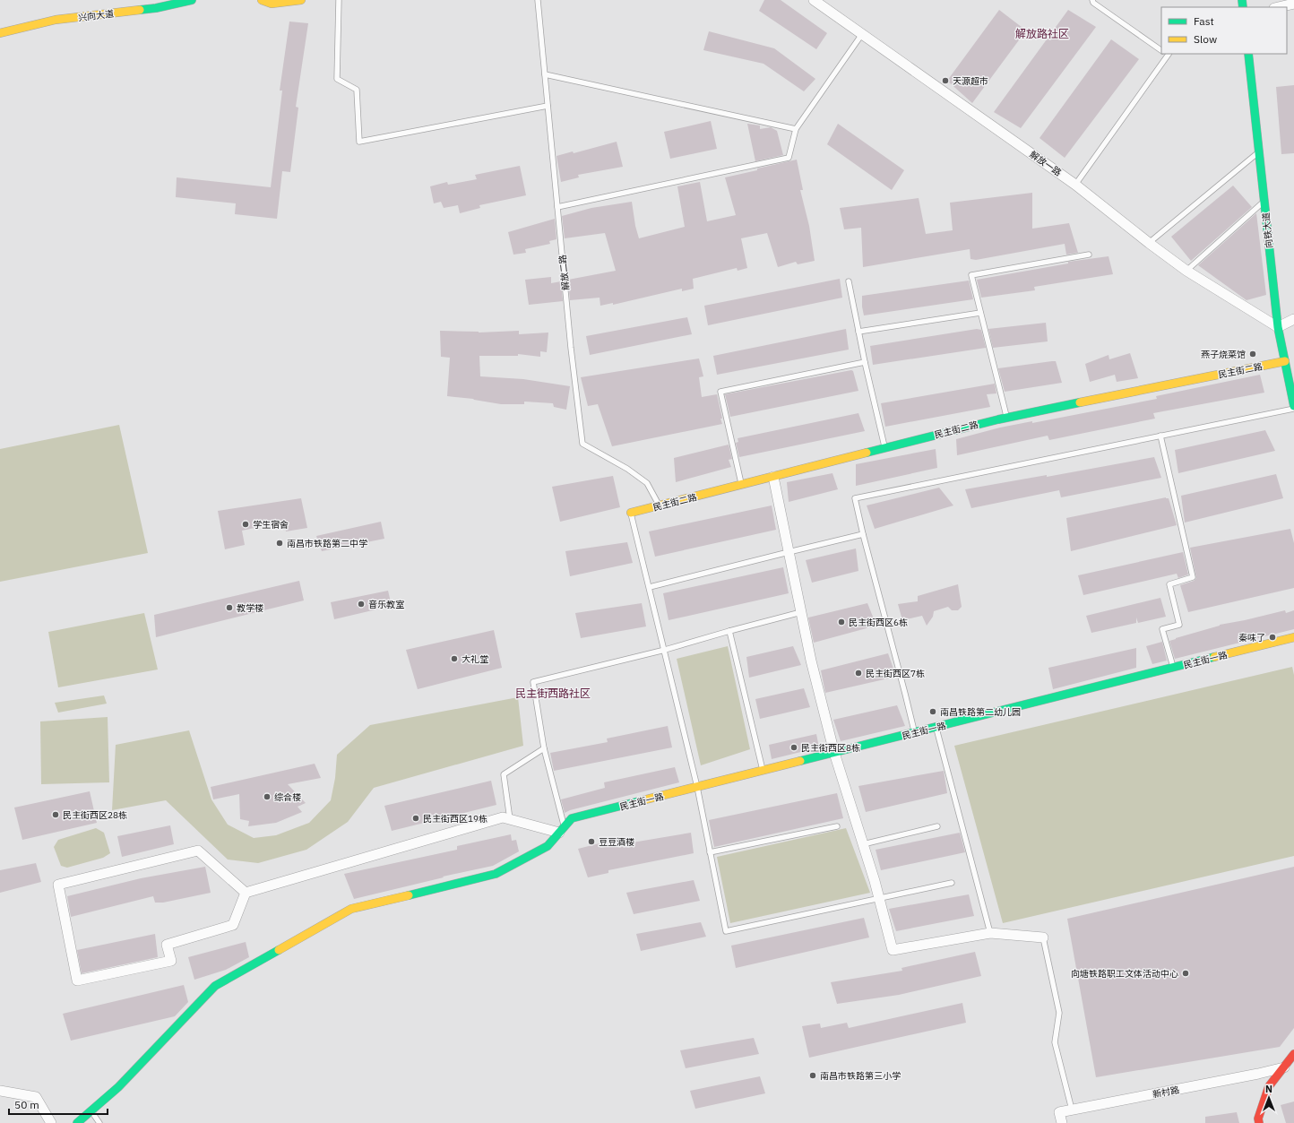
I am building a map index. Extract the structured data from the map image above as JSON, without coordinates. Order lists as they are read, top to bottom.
{
  "streets": {
    "street": [
      "兴向大道",
      "解放一路",
      "向铁大道",
      "民主街二路",
      "民主街一路",
      "新村路"
    ],
    "lane": ["解放二路"]
  },
  "crossings": [
    ["解放一路", "向铁大道"],
    ["向铁大道", "民主街二路"],
    ["解放二路", "民主街二路"]
  ],
  "districts": ["解放路社区", "民主街西路社区"],
  "places": [
    "天源超市",
    "燕子烧菜馆",
    "学生宿舍",
    "南昌市铁路第二中学",
    "音乐教室",
    "教学楼",
    "民主街西区6栋",
    "秦味了",
    "大礼堂",
    "民主街西区7栋",
    "南昌铁路第二幼儿园",
    "民主街西区8栋",
    "综合楼",
    "民主街西区28栋",
    "民主街西区19栋",
    "豆豆酒楼",
    "向塘铁路职工文体活动中心",
    "南昌市铁路第三小学"
  ],
  "legend": ["Fast", "Slow"],
  "scale_bar": "50 m",
  "north": "top"
}
